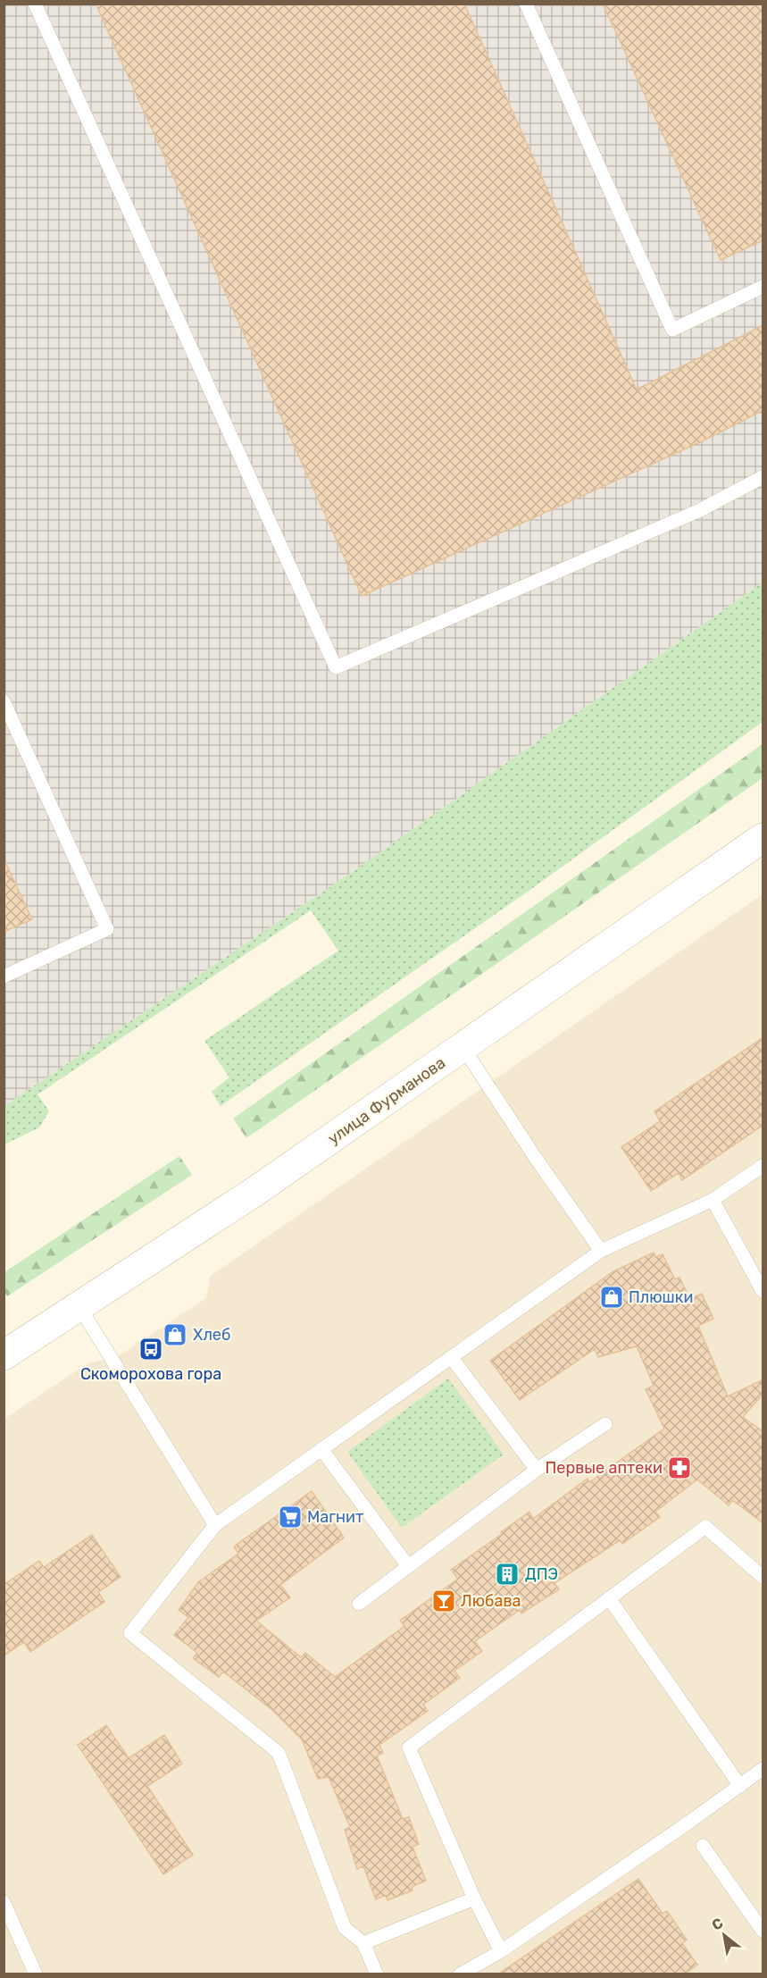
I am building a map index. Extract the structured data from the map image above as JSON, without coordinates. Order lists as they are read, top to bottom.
{
  "streets": {
    "main road": ["улица Фурманова"]
  },
  "places": {
    "shop": ["Плюшки", "Хлеб"],
    "bus stop": ["Скоморохова гора"],
    "pharmacy": ["Первые аптеки"],
    "supermarket": ["Магнит"],
    "building": ["ДПЭ"],
    "bar": ["Любава"]
  },
  "north": "top left"
}
